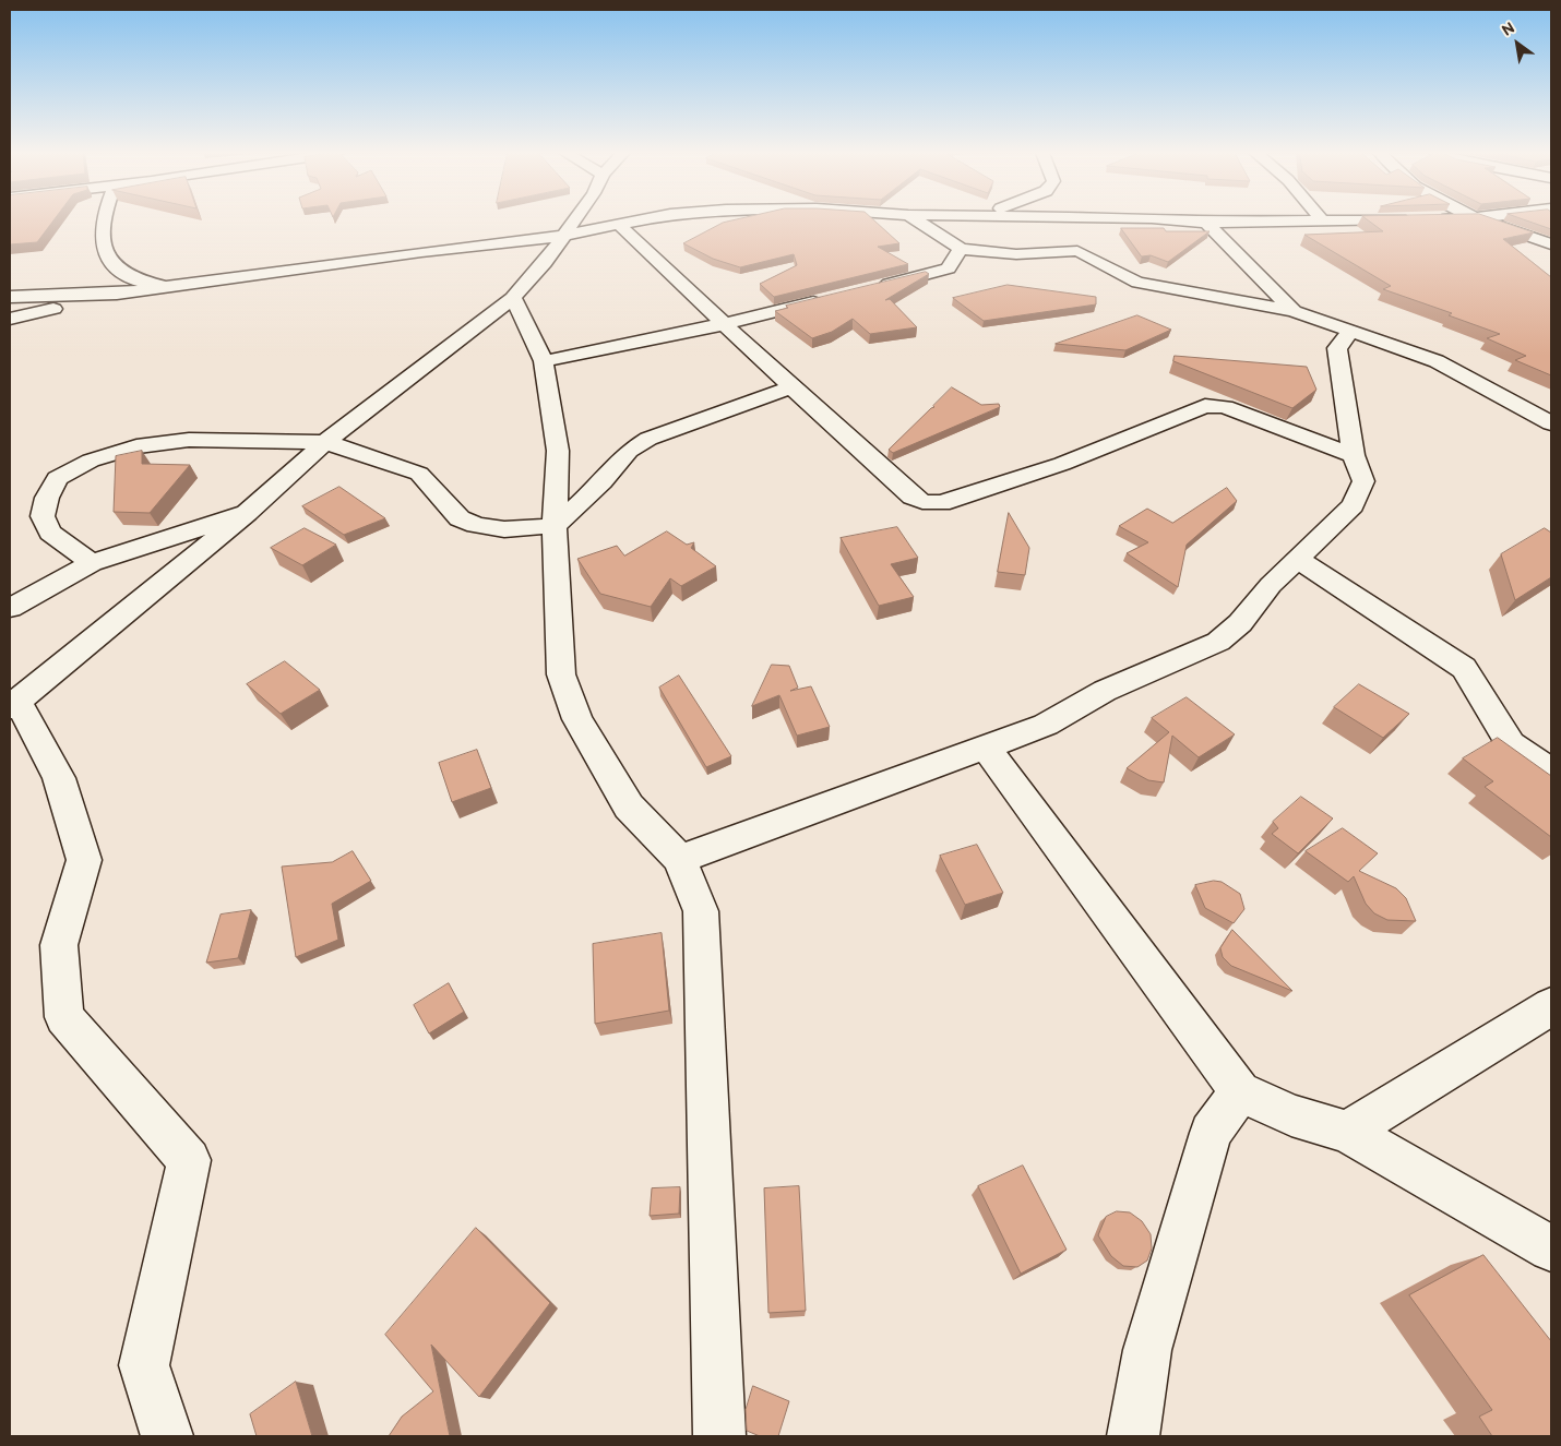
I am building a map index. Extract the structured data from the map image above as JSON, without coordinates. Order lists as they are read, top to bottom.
{
  "north": "top left"
}
